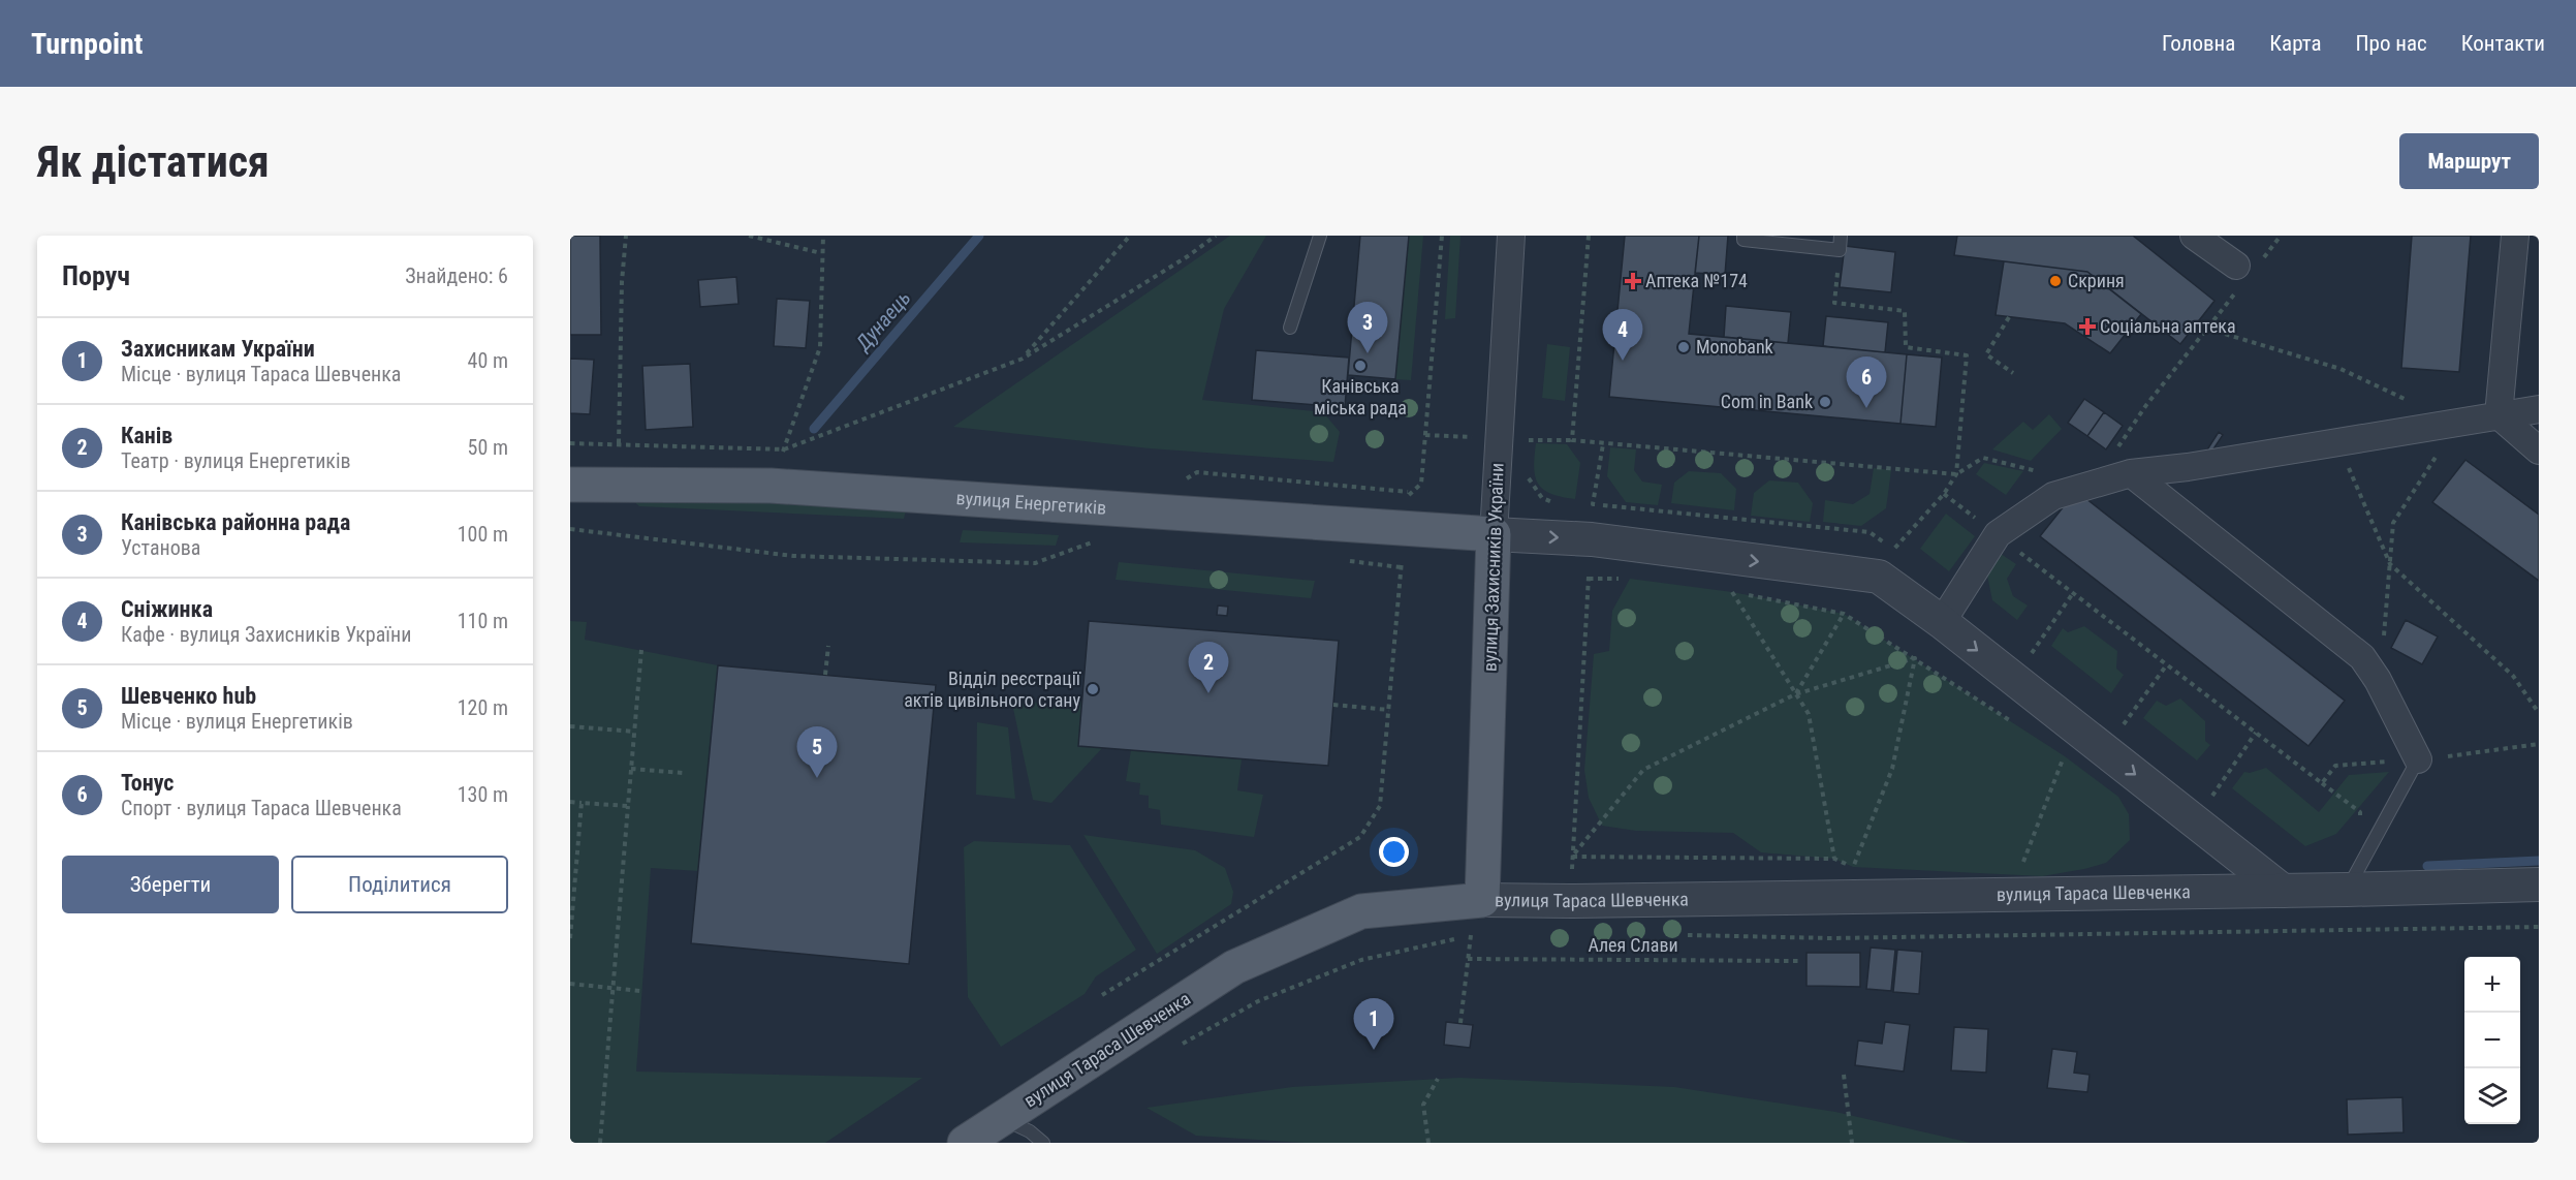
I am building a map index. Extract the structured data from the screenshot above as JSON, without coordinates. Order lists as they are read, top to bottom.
{
  "streets": {
    "main road": ["вулиця Енергетиків", "вулиця Захисників України", "вулиця Тараса Шевченка"],
    "path": ["Алея Слави"]
  },
  "crossings": [
    ["вулиця Енергетиків", "вулиця Захисників України"],
    ["вулиця Захисників України", "вулиця Тараса Шевченка"]
  ],
  "water": ["Дунаець"],
  "places": {
    "health": ["Аптека №174", "Соціальна аптека"],
    "other": [
      "Скриня",
      "Monobank",
      "Канівська міська рада",
      "Com in Bank",
      "Відділ реєстрації актів цивільного стану"
    ]
  },
  "page": {
    "header": "Turnpoint",
    "nav": [
      "Головна",
      "Карта",
      "Про нас",
      "Контакти"
    ],
    "buttons": [
      "Маршрут",
      ["Зберегти", "Поділитися"]
    ],
    "title": "Як дістатися",
    "heading": ["Поруч", "Знайдено: 6"],
    "pins": [
      "3",
      "4",
      "6",
      "2",
      "5",
      "1"
    ],
    "list": [
      {
        "mark": "1",
        "name": "Захисникам України",
        "note": "Місце · вулиця Тараса Шевченка",
        "value": "40 m"
      },
      {
        "mark": "2",
        "name": "Канів",
        "note": "Театр · вулиця Енергетиків",
        "value": "50 m"
      },
      {
        "mark": "3",
        "name": "Канівська районна рада",
        "note": "Установа",
        "value": "100 m"
      },
      {
        "mark": "4",
        "name": "Сніжинка",
        "note": "Кафе · вулиця Захисників України",
        "value": "110 m"
      },
      {
        "mark": "5",
        "name": "Шевченко hub",
        "note": "Місце · вулиця Енергетиків",
        "value": "120 m"
      },
      {
        "mark": "6",
        "name": "Тонус",
        "note": "Спорт · вулиця Тараса Шевченка",
        "value": "130 m"
      }
    ],
    "map_buttons": ["+", "−"]
  }
}
